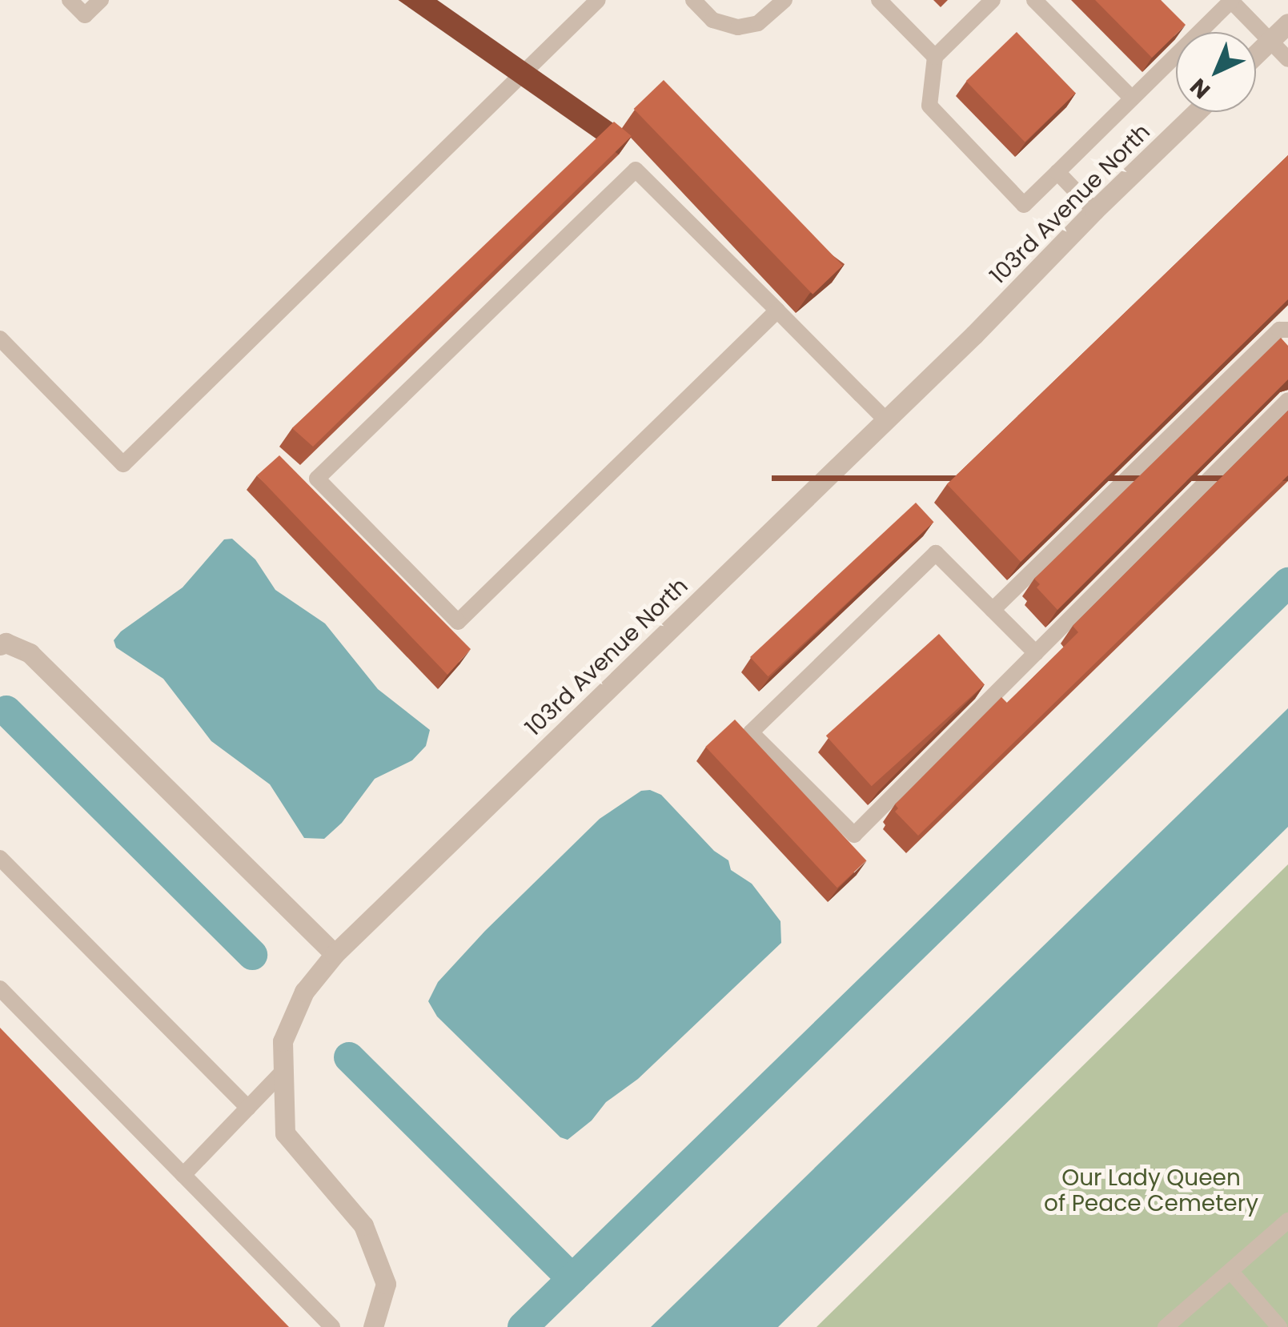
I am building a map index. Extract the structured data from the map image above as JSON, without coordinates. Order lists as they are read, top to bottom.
{
  "streets": {
    "street": ["103rd Avenue North"]
  },
  "parks": ["Our Lady Queen of Peace Cemetery"],
  "north": "bottom left"
}
